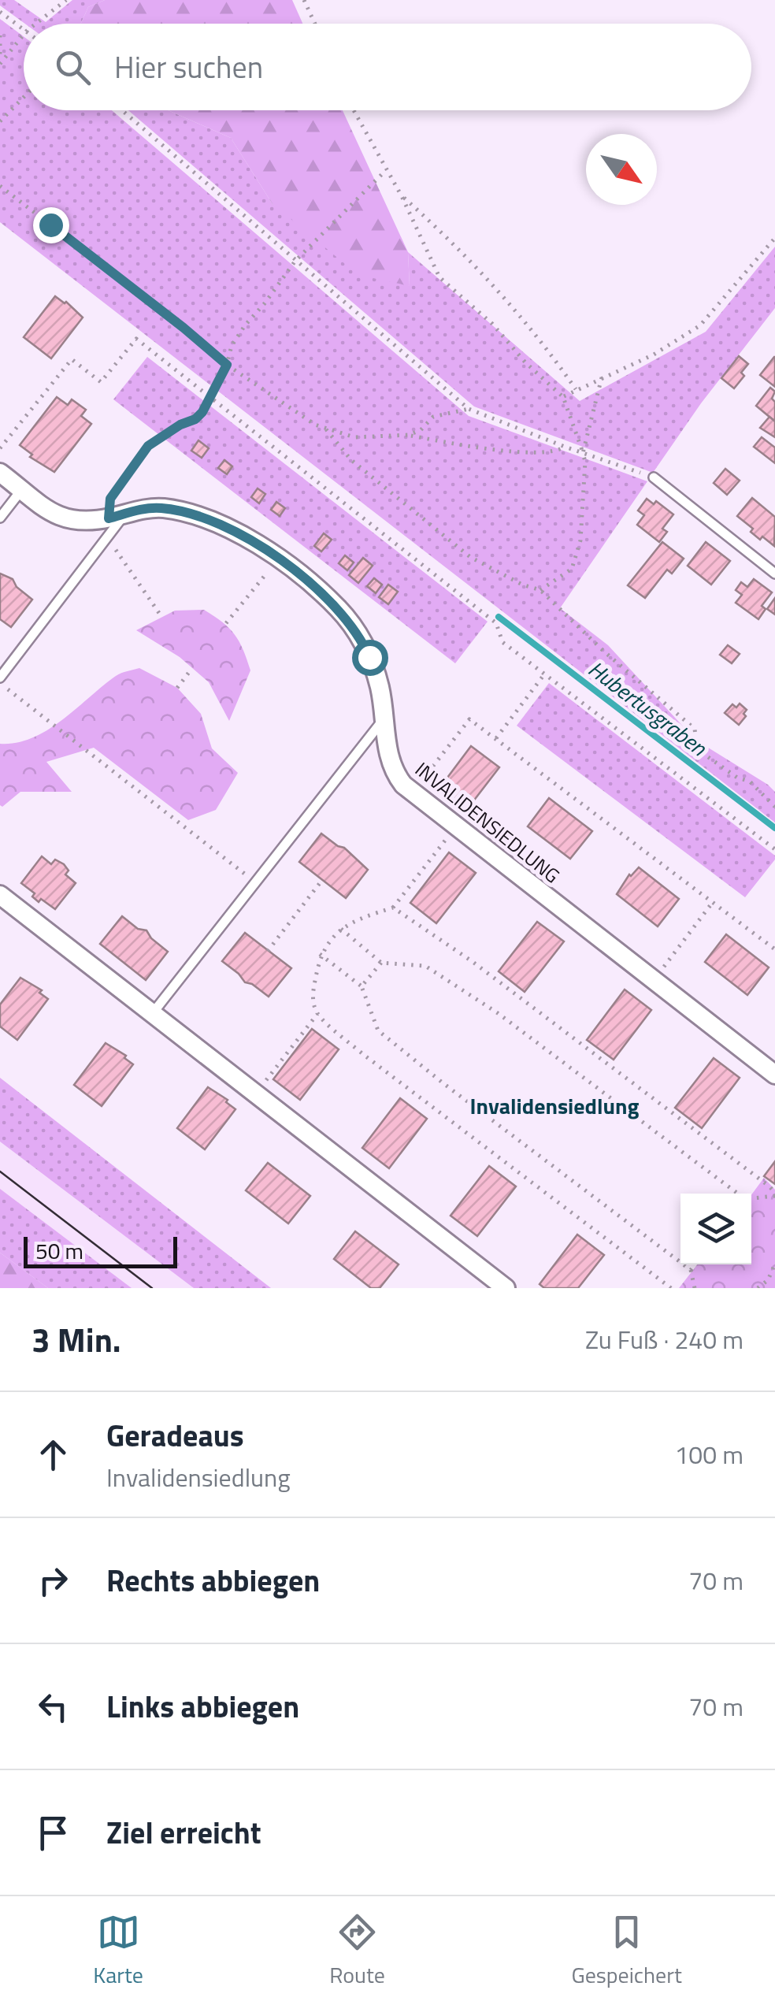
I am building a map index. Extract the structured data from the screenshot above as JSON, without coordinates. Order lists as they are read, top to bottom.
{
  "streets": {
    "street": ["INVALIDENSIEDLUNG"]
  },
  "districts": ["Invalidensiedlung"],
  "water": ["Hubertusgraben"],
  "scale_bar": "50 m",
  "north": "bottom right",
  "page": {
    "search": "Hier suchen",
    "scale": "50 m",
    "heading": ["3 Min.", "Zu Fuß · 240 m"],
    "list": [
      ["Geradeaus", "Invalidensiedlung", "100 m"],
      ["Rechts abbiegen", "70 m"],
      ["Links abbiegen", "70 m"],
      "Ziel erreicht"
    ],
    "nav": ["Karte", "Route", "Gespeichert"]
  }
}
